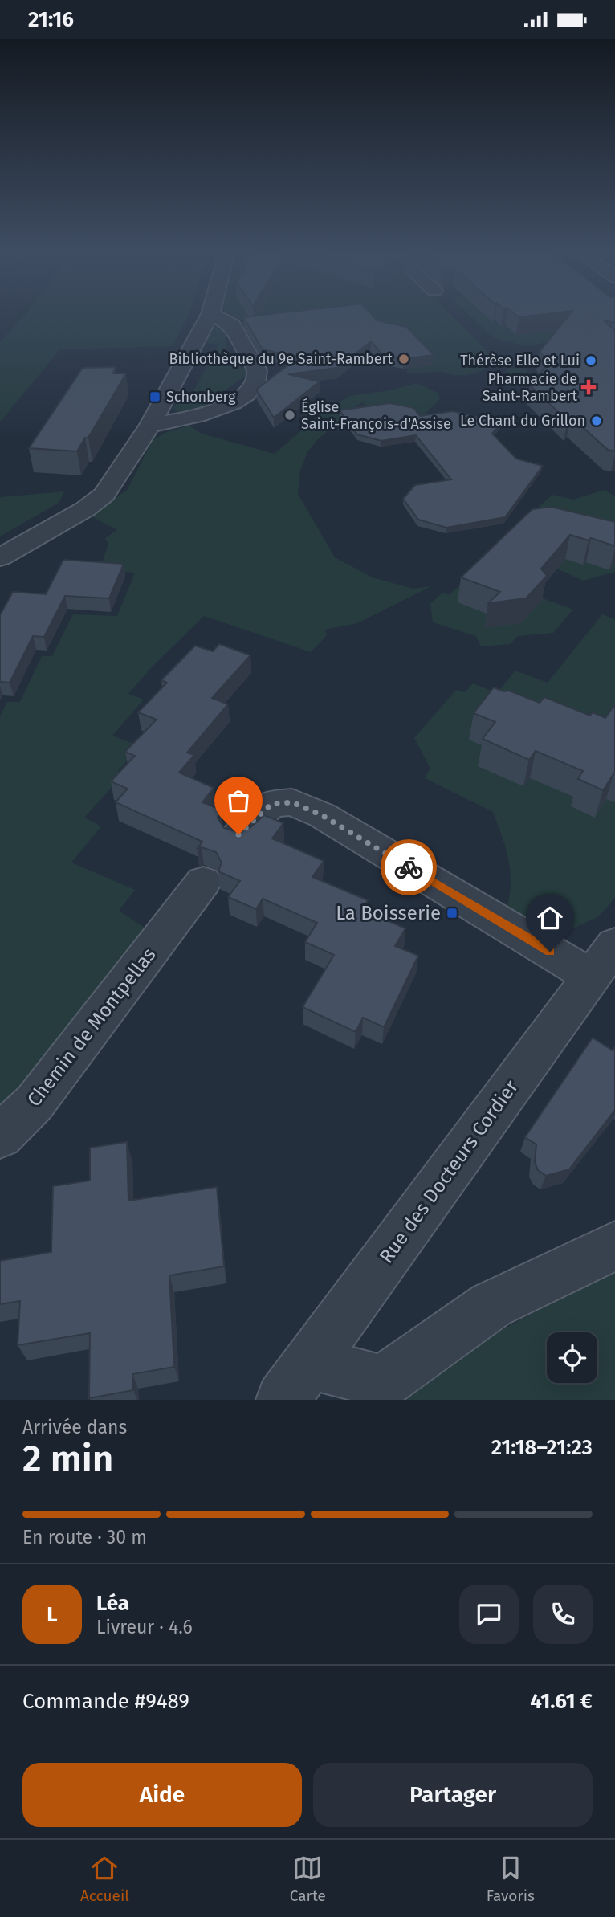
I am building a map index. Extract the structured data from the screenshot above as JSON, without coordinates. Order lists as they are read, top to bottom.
{
  "streets": {
    "street": ["Chemin de Montpellas", "Rue des Docteurs Cordier"]
  },
  "places": {
    "other": [
      "Bibliothèque du 9e Saint-Rambert",
      "Thérèse Elle et Lui",
      "Église Saint-François-d'Assise",
      "Le Chant du Grillon"
    ],
    "health": ["Pharmacie de Saint-Rambert"],
    "transit": ["Schonberg", "La Boisserie"]
  },
  "page": {
    "status": "21:16",
    "heading": ["2 min", "Arrivée dans", "21:18–21:23"],
    "panel": [
      "Léa",
      "Livreur · 4.6",
      "Commande #9489",
      "41.61 €"
    ],
    "bar": "En route · 30 m",
    "round": "L",
    "buttons": ["Aide", "Partager"],
    "tabs": ["Accueil", "Carte", "Favoris"]
  }
}
